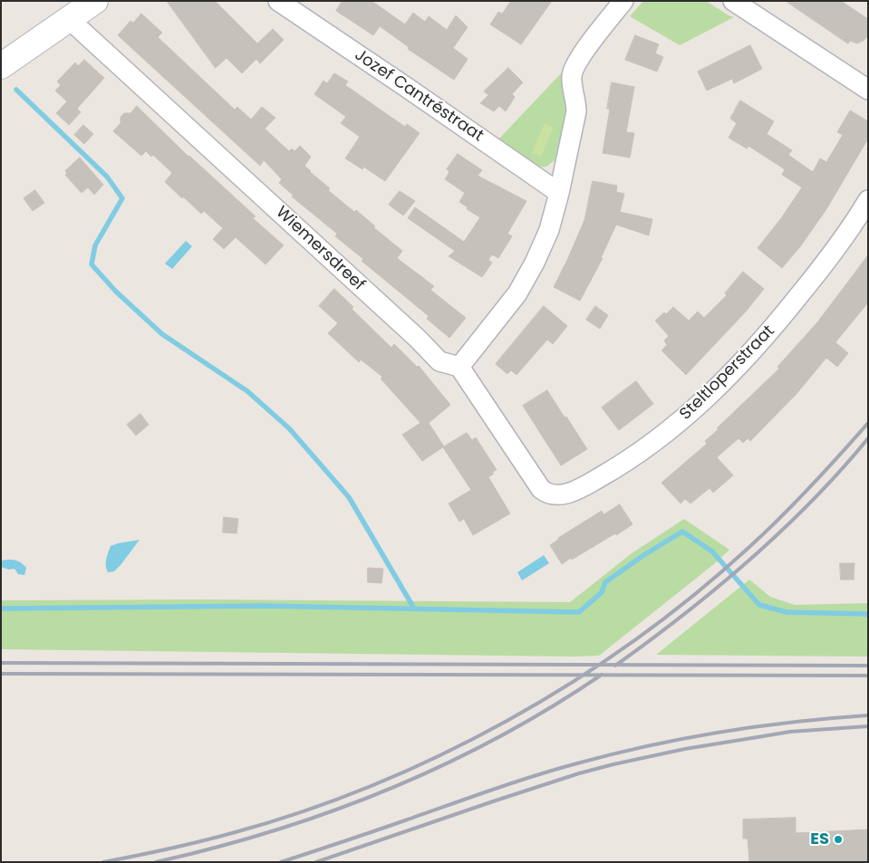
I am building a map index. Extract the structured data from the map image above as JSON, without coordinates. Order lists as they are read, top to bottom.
{
  "streets": {
    "street": ["Jozef Cantréstraat", "Wiemersdreef", "Steltloperstraat"]
  },
  "crossings": [
    ["Wiemersdreef", "Steltloperstraat"]
  ],
  "places": ["ES"]
}
